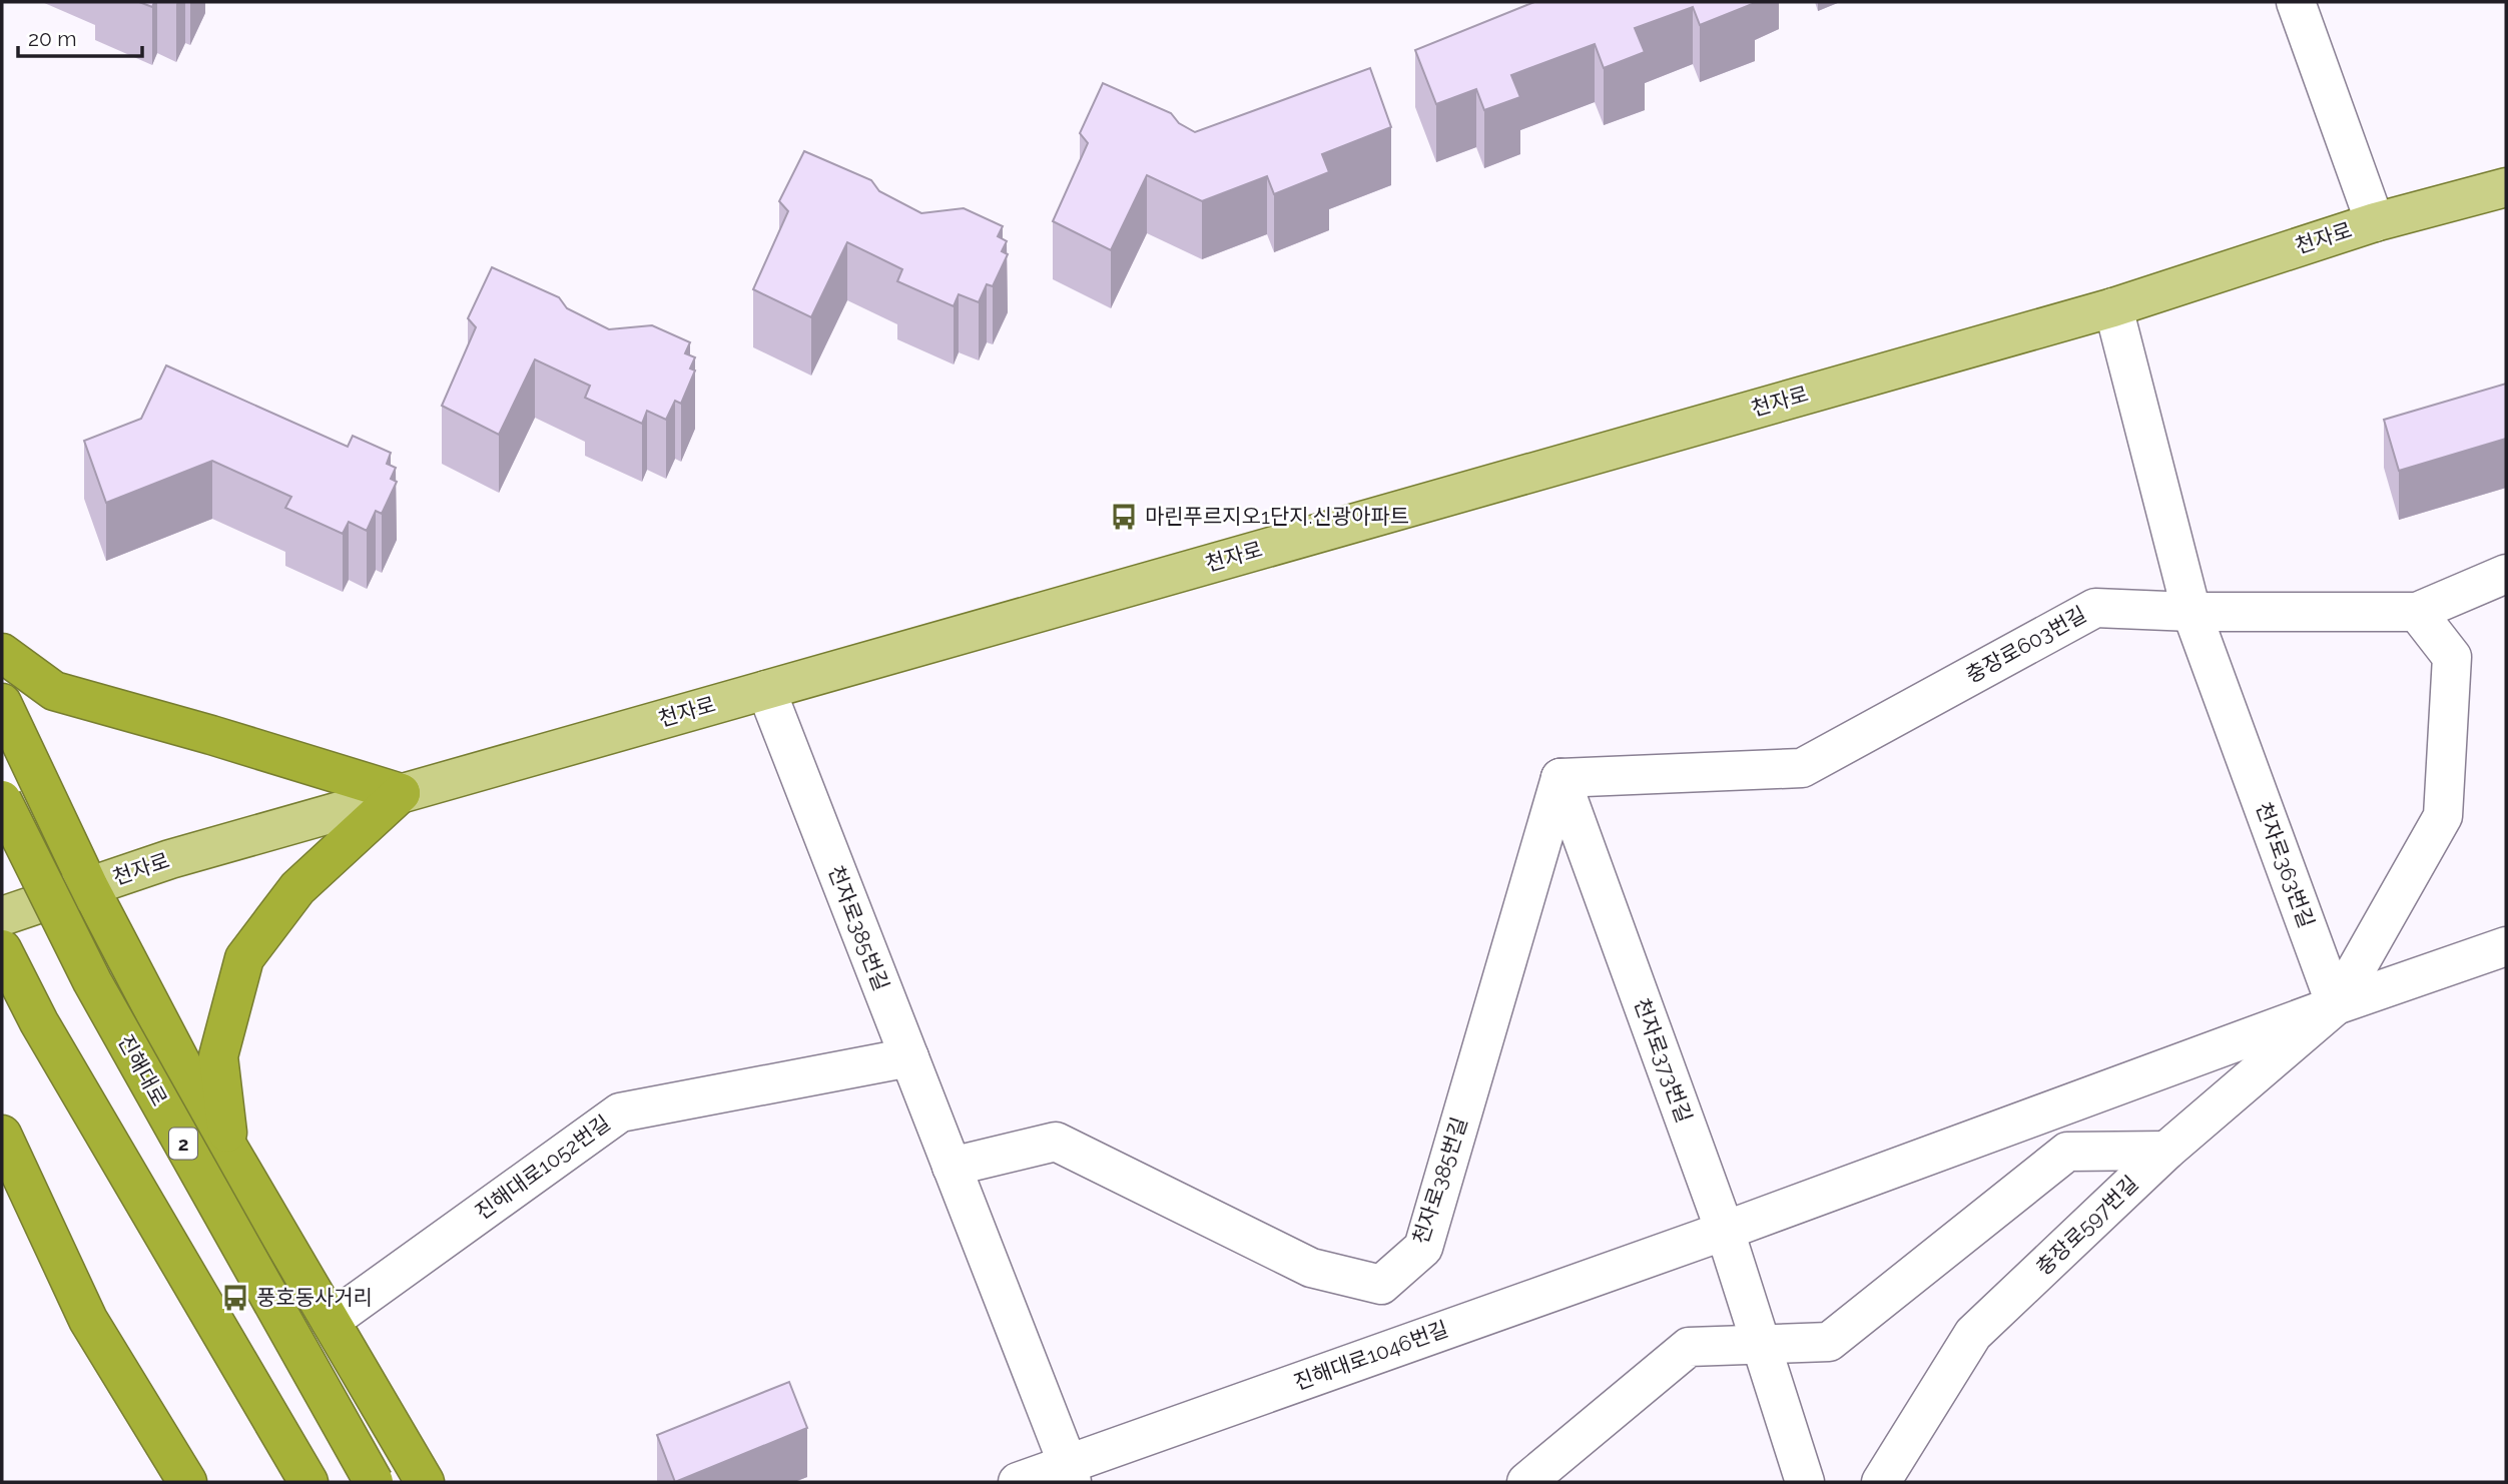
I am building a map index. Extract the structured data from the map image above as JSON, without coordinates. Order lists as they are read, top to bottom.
{
  "streets": {
    "highway": ["진해대로", "2"],
    "main road": ["천자로"],
    "street": [
      "충장로603번길",
      "천자로363번길",
      "천자로385번길",
      "천자로373번길",
      "진해대로1052번길",
      "충장로597번길",
      "진해대로1046번길"
    ]
  },
  "crossings": [
    ["천자로", "천자로363번길"],
    ["천자로", "천자로385번길"],
    ["충장로603번길", "천자로363번길"],
    ["충장로603번길", "천자로385번길"],
    ["충장로603번길", "천자로373번길"],
    ["천자로363번길", "충장로597번길"],
    ["천자로385번길", "천자로373번길"],
    ["천자로385번길", "진해대로1052번길"],
    ["천자로385번길", "진해대로1046번길"],
    ["천자로373번길", "충장로597번길"],
    ["천자로373번길", "진해대로1046번길"],
    ["충장로597번길", "진해대로1046번길"]
  ],
  "places": {
    "bus stop": ["마린푸르지오1단지.신광아파트", "풍호동사거리"]
  },
  "scale_bar": "20 m"
}
